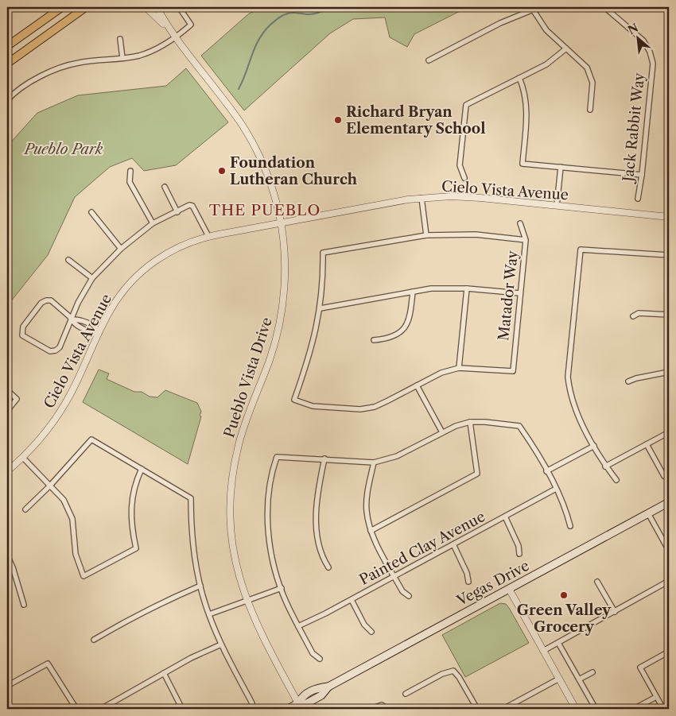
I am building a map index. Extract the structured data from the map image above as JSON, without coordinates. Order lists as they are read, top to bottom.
{
  "streets": {
    "main road": ["Vegas Drive"],
    "street": [
      "Jack Rabbit Way",
      "Cielo Vista Avenue",
      "Matador Way",
      "Pueblo Vista Drive",
      "Painted Clay Avenue"
    ]
  },
  "crossings": [
    ["Cielo Vista Avenue", "Pueblo Vista Drive"],
    ["Pueblo Vista Drive", "Vegas Drive"]
  ],
  "districts": ["THE PUEBLO"],
  "parks": ["Pueblo Park"],
  "places": ["Richard Bryan Elementary School", "Foundation Lutheran Church", "Green Valley Grocery"],
  "north": "top left"
}
